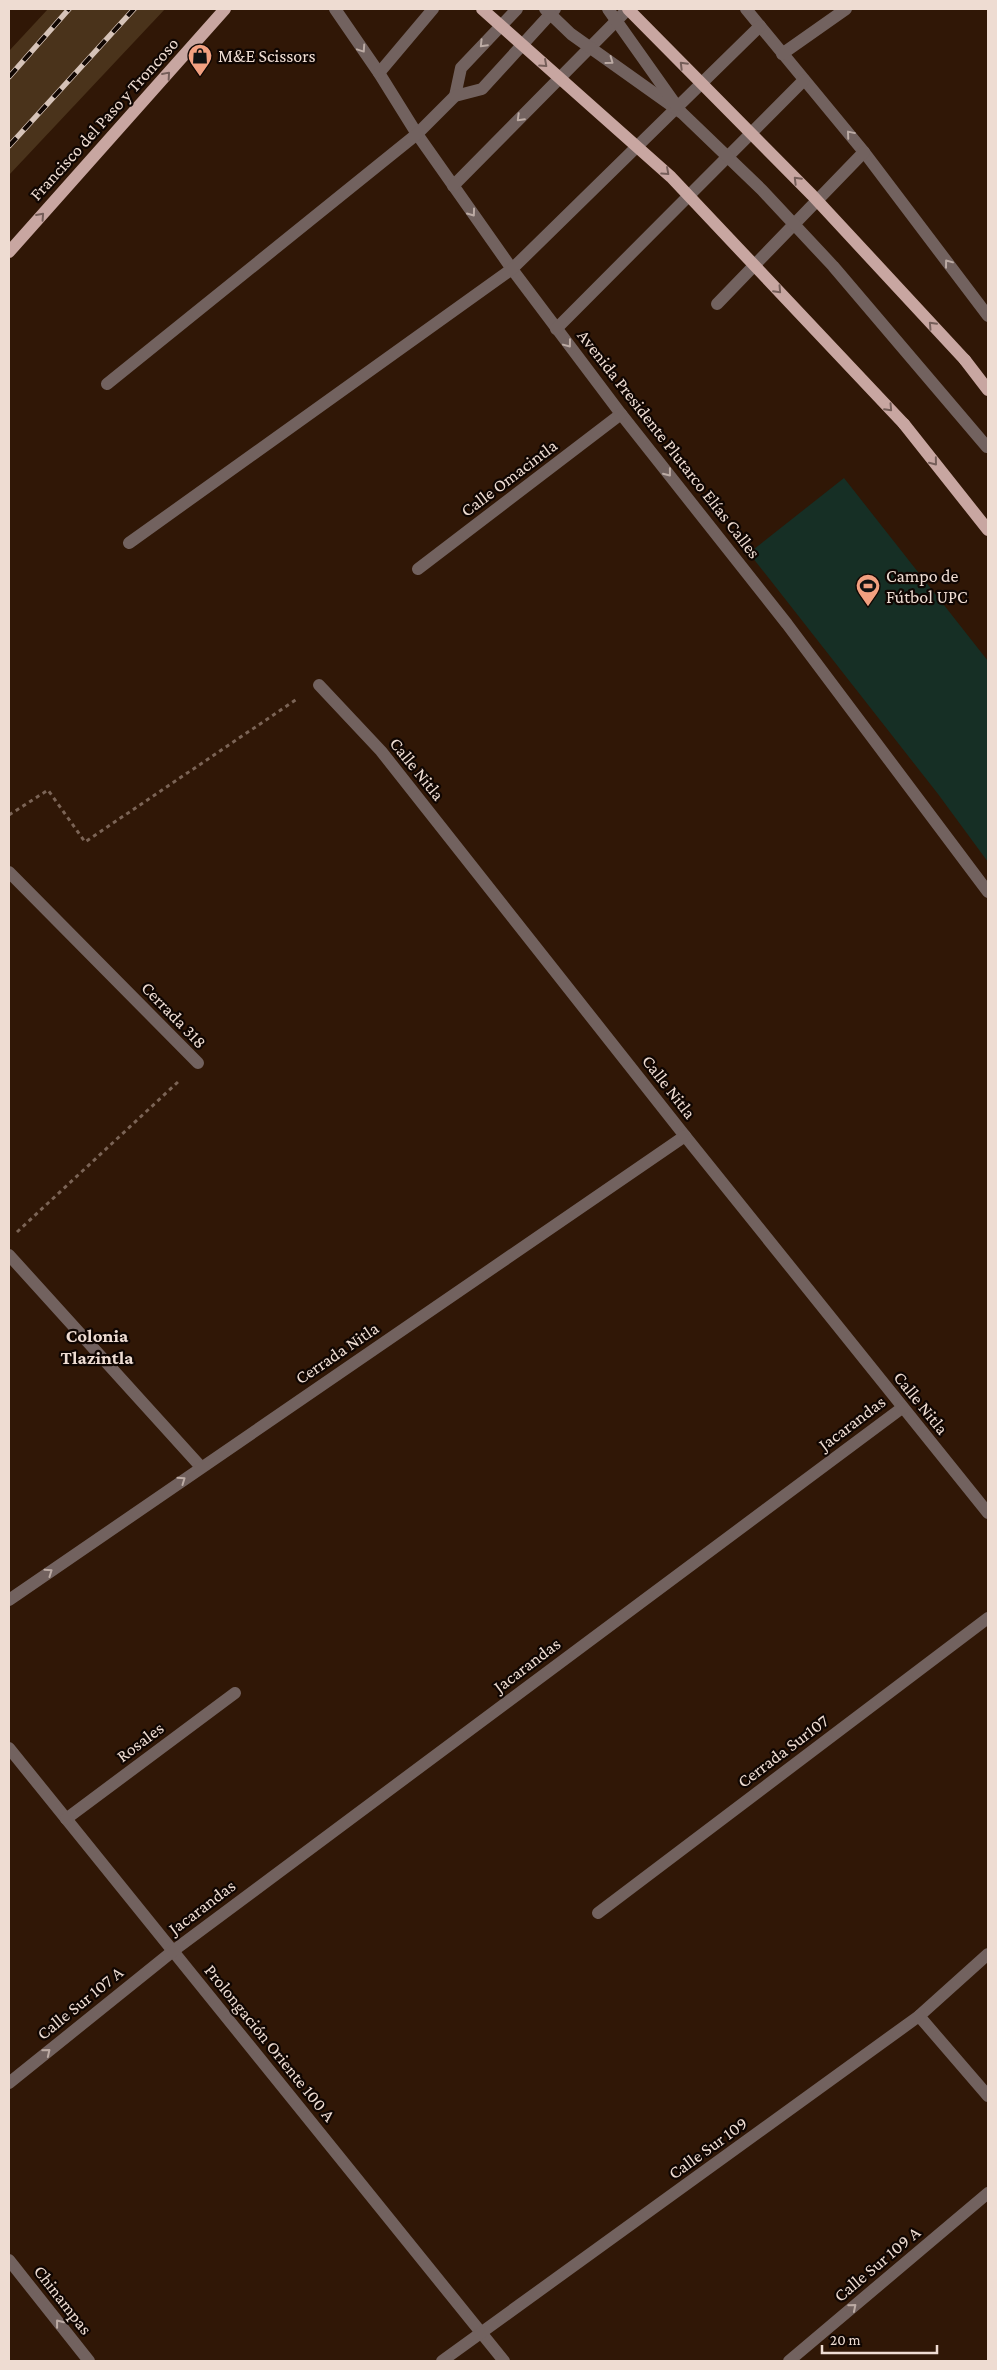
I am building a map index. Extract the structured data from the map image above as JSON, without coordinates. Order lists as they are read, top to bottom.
{
  "streets": {
    "main road": ["Francisco del Paso y Troncoso"],
    "street": [
      "Avenida Presidente Plutarco Elías Calles",
      "Calle Omacintla",
      "Calle Nitla",
      "Cerrada 318",
      "Cerrada Nitla",
      "Jacarandas",
      "Rosales",
      "Cerrada Sur107",
      "Calle Sur 107 A",
      "Prolongación Oriente 100 A",
      "Calle Sur 109",
      "Calle Sur 109 A",
      "Chinampas"
    ]
  },
  "crossings": [
    ["Avenida Presidente Plutarco Elías Calles", "Calle Omacintla"],
    ["Calle Nitla", "Cerrada Nitla"],
    ["Calle Nitla", "Jacarandas"],
    ["Jacarandas", "Calle Sur 107 A"],
    ["Jacarandas", "Prolongación Oriente 100 A"],
    ["Rosales", "Prolongación Oriente 100 A"],
    ["Calle Sur 107 A", "Prolongación Oriente 100 A"],
    ["Prolongación Oriente 100 A", "Calle Sur 109"]
  ],
  "one_way": [
    "Francisco del Paso y Troncoso",
    "Avenida Presidente Plutarco Elías Calles",
    "Calle Sur 107 A",
    "Calle Sur 109 A",
    "Chinampas"
  ],
  "districts": ["Colonia Tlazintla"],
  "places": {
    "shop": ["M&E Scissors"],
    "sports": ["Campo de Fútbol UPC"]
  },
  "scale_bar": "20 m"
}
